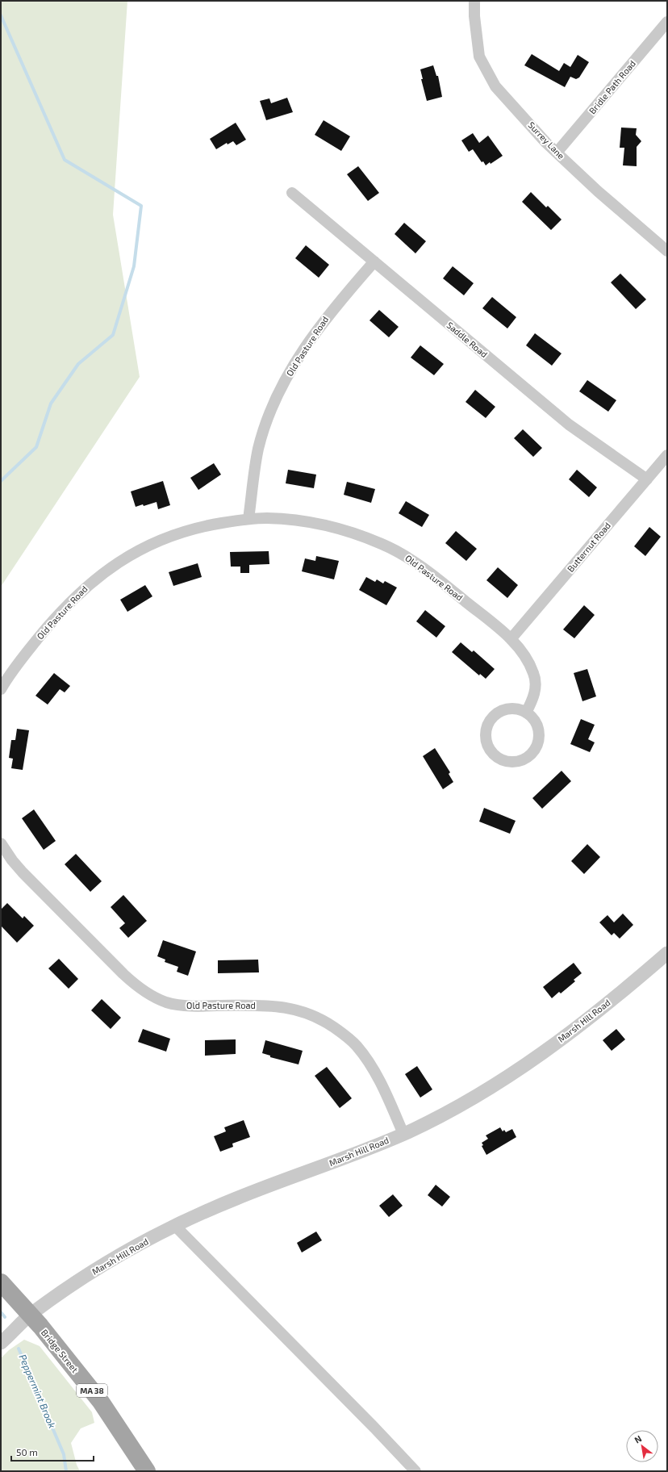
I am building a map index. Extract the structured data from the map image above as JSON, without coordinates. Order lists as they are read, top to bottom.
{
  "streets": {
    "main road": ["Bridge Street", "MA 38"],
    "street": [
      "Bridle Path Road",
      "Surrey Lane",
      "Saddle Road",
      "Old Pasture Road",
      "Butternut Road",
      "Marsh Hill Road"
    ]
  },
  "crossings": [
    ["Bridle Path Road", "Surrey Lane"],
    ["Saddle Road", "Old Pasture Road"],
    ["Saddle Road", "Butternut Road"],
    ["Old Pasture Road", "Butternut Road"],
    ["Old Pasture Road", "Marsh Hill Road"],
    ["Marsh Hill Road", "Bridge Street"]
  ],
  "water": ["Peppermint Brook"],
  "scale_bar": "50 m",
  "north": "top left"
}
